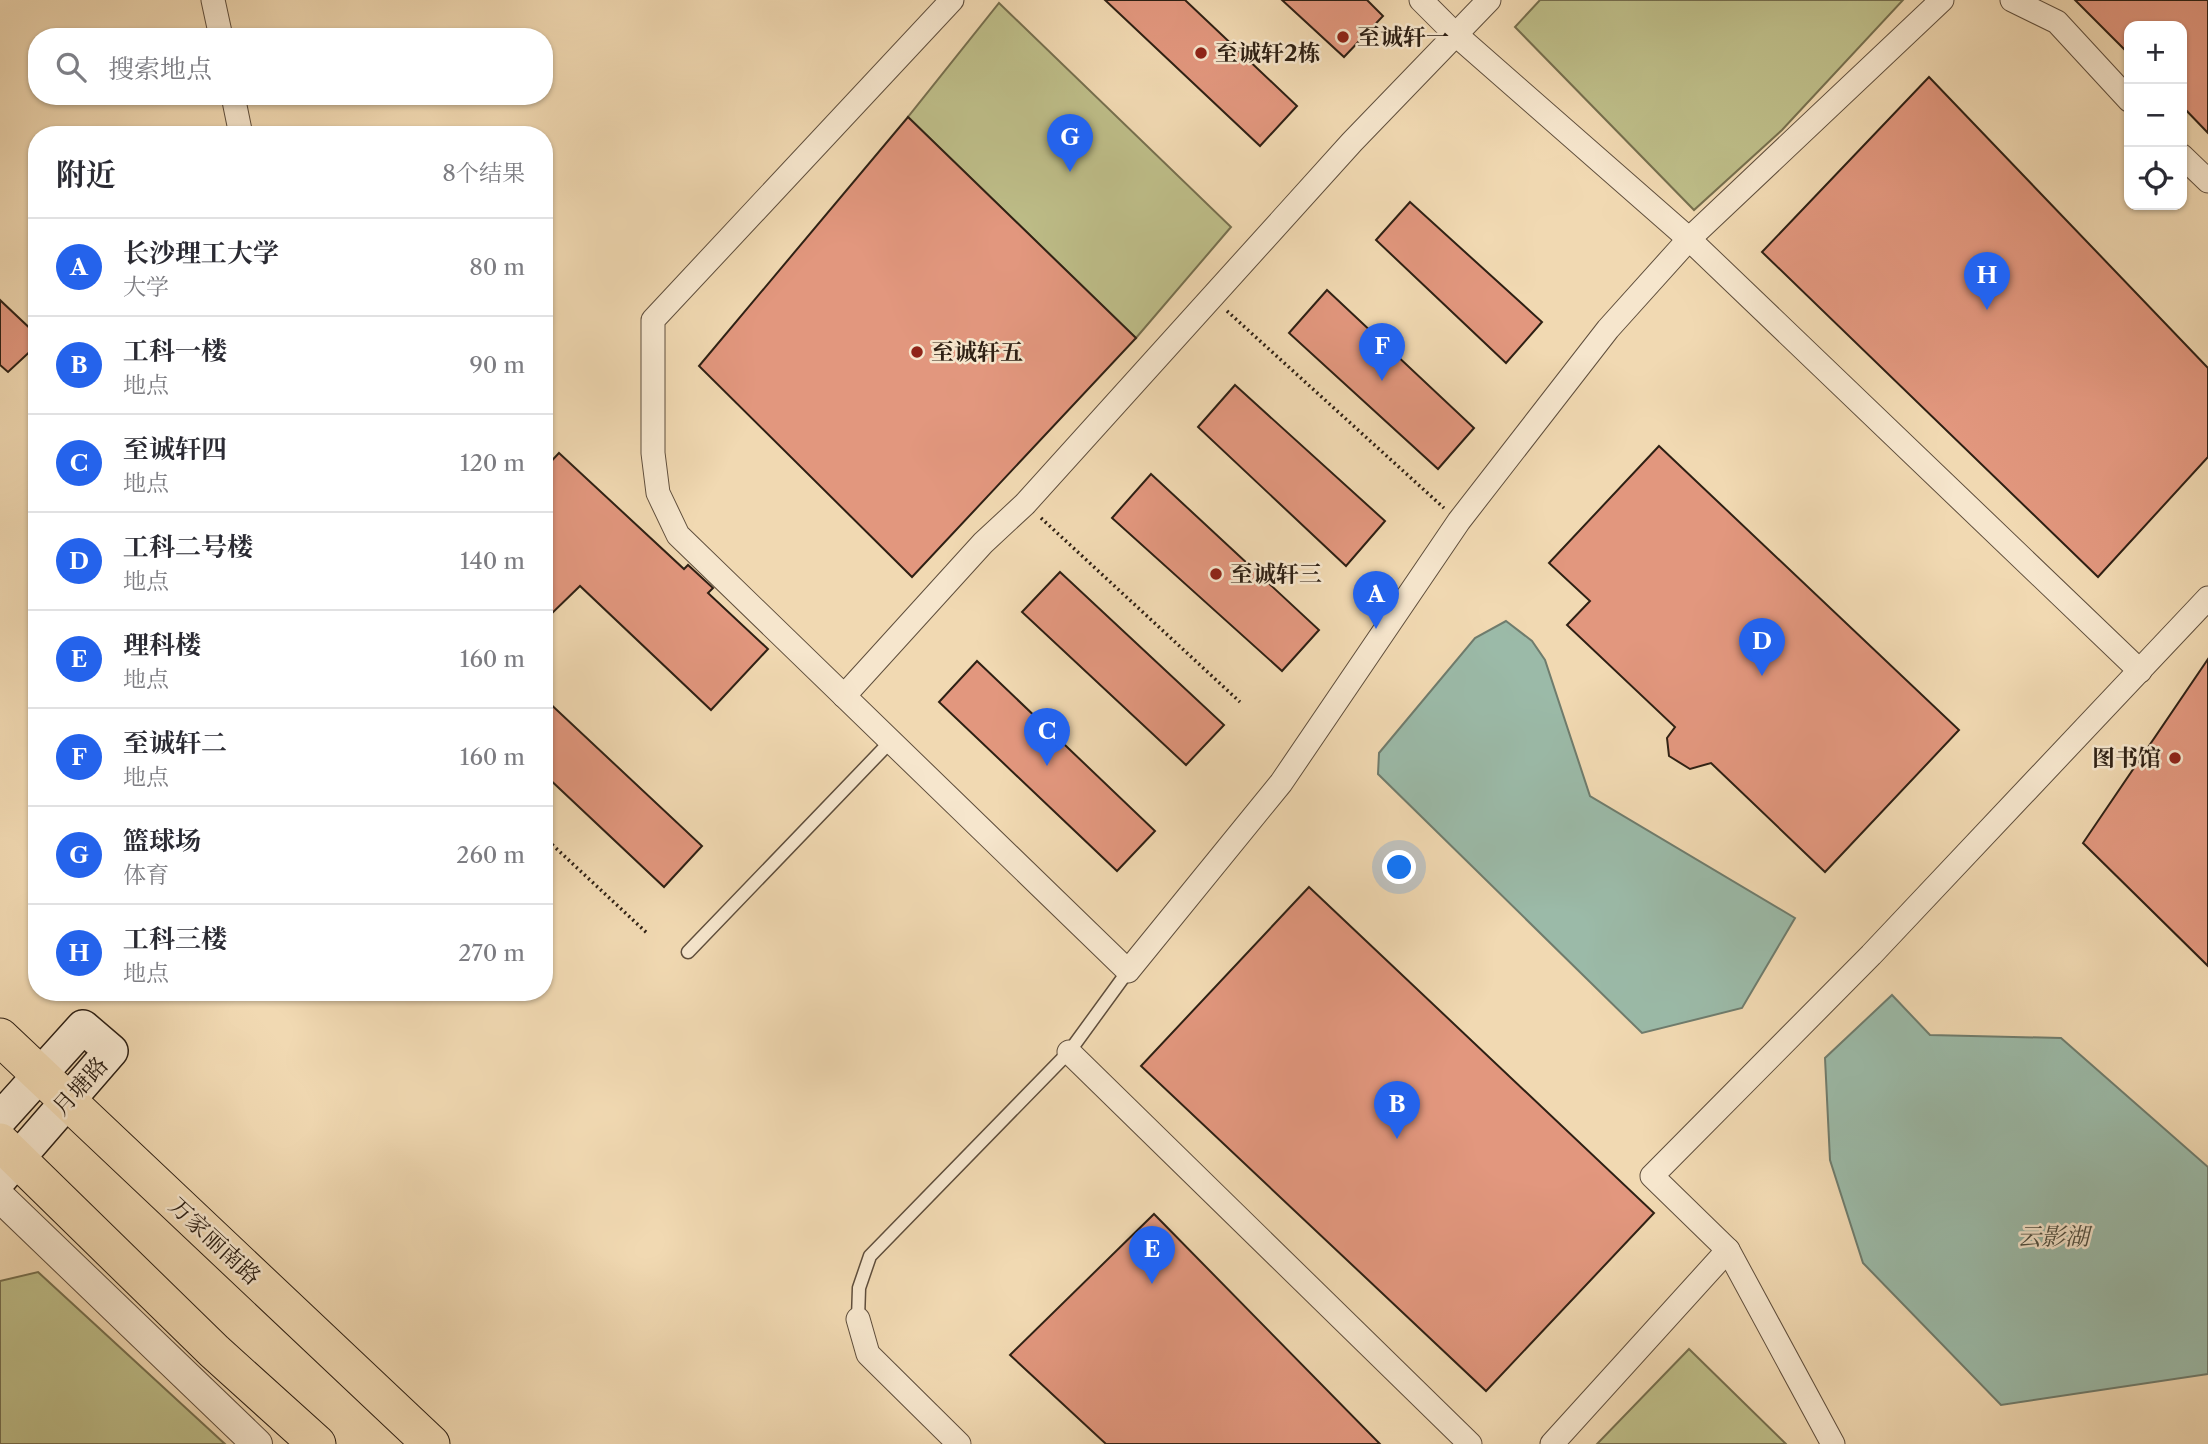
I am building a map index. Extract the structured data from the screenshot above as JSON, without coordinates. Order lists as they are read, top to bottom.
{
  "streets": {
    "main road": ["月塘路", "万家丽南路"]
  },
  "crossings": [
    ["月塘路", "万家丽南路"]
  ],
  "water": ["云影湖"],
  "places": [
    "至诚轩一",
    "至诚轩2栋",
    "至诚轩五",
    "至诚轩三",
    "图书馆"
  ],
  "page": {
    "map_buttons": ["+", "−"],
    "search": "搜索地点",
    "pins": [
      "G",
      "H",
      "F",
      "A",
      "D",
      "C",
      "B",
      "E"
    ],
    "heading": ["附近", "8个结果"],
    "list": [
      {
        "mark": "A",
        "name": "长沙理工大学",
        "note": "大学",
        "value": "80 m"
      },
      {
        "mark": "B",
        "name": "工科一楼",
        "note": "地点",
        "value": "90 m"
      },
      {
        "mark": "C",
        "name": "至诚轩四",
        "note": "地点",
        "value": "120 m"
      },
      {
        "mark": "D",
        "name": "工科二号楼",
        "note": "地点",
        "value": "140 m"
      },
      {
        "mark": "E",
        "name": "理科楼",
        "note": "地点",
        "value": "160 m"
      },
      {
        "mark": "F",
        "name": "至诚轩二",
        "note": "地点",
        "value": "160 m"
      },
      {
        "mark": "G",
        "name": "篮球场",
        "note": "体育",
        "value": "260 m"
      },
      {
        "mark": "H",
        "name": "工科三楼",
        "note": "地点",
        "value": "270 m"
      }
    ]
  }
}
